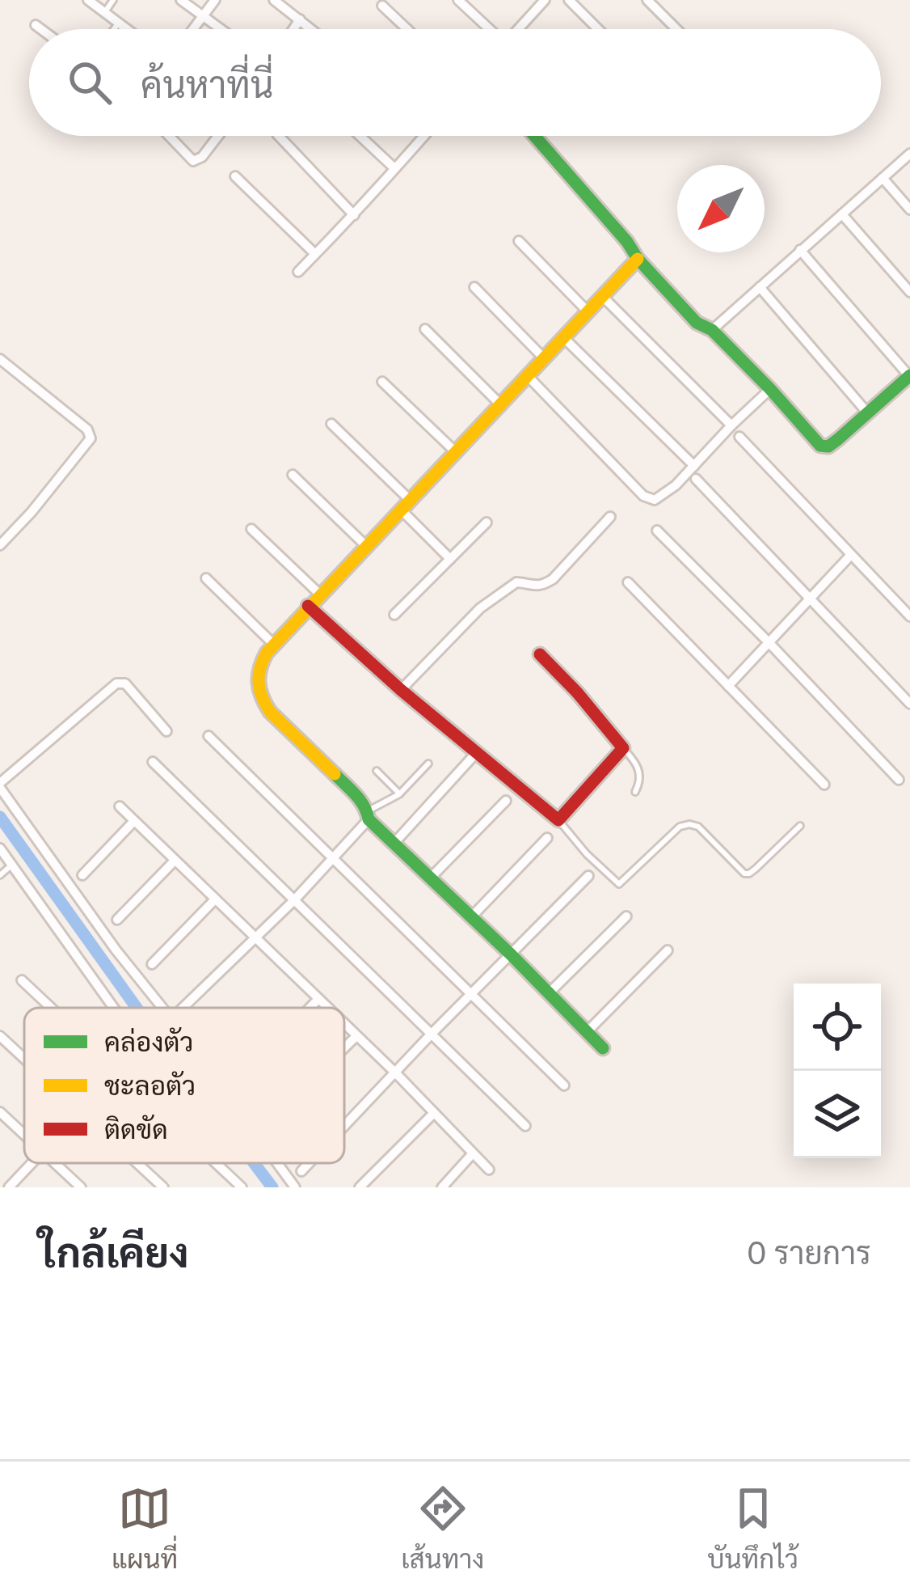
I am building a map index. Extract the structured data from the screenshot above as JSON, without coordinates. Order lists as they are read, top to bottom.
{
  "legend": ["คล่องตัว", "ชะลอตัว", "ติดขัด"],
  "north": "bottom left",
  "page": {
    "search": "ค้นหาที่นี่",
    "heading": ["ใกล้เคียง", "0 รายการ"],
    "nav": ["แผนที่", "เส้นทาง", "บันทึกไว้"]
  }
}
